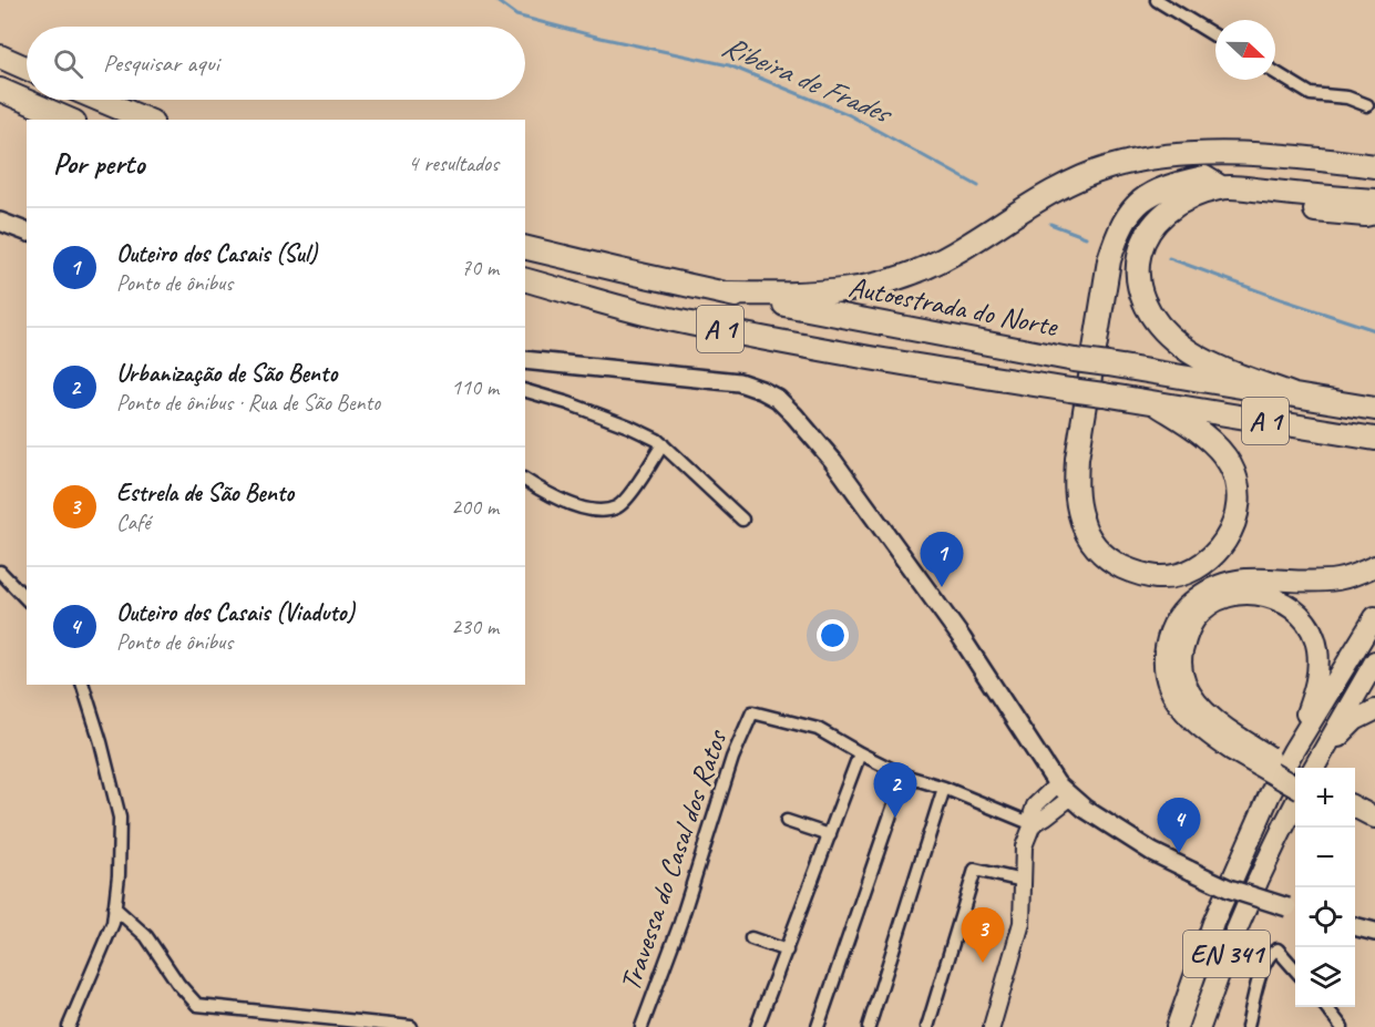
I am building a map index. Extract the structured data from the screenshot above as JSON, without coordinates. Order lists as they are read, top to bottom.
{
  "streets": {
    "highway": ["Autoestrada do Norte", "A 1", "EN 341"],
    "street": ["Travessa do Casal dos Ratos"]
  },
  "water": ["Ribeira de Frades"],
  "north": "right",
  "page": {
    "search": "Pesquisar aqui",
    "heading": ["Por perto", "4 resultados"],
    "list": [
      {
        "mark": "1",
        "name": "Outeiro dos Casais (Sul)",
        "note": "Ponto de ônibus",
        "value": "70 m"
      },
      {
        "mark": "2",
        "name": "Urbanização de São Bento",
        "note": "Ponto de ônibus · Rua de São Bento",
        "value": "110 m"
      },
      {
        "mark": "3",
        "name": "Estrela de São Bento",
        "note": "Café",
        "value": "200 m"
      },
      {
        "mark": "4",
        "name": "Outeiro dos Casais (Viaduto)",
        "note": "Ponto de ônibus",
        "value": "230 m"
      }
    ],
    "pins": [
      "1",
      "2",
      "4",
      "3"
    ],
    "map_buttons": ["+", "−"]
  }
}
